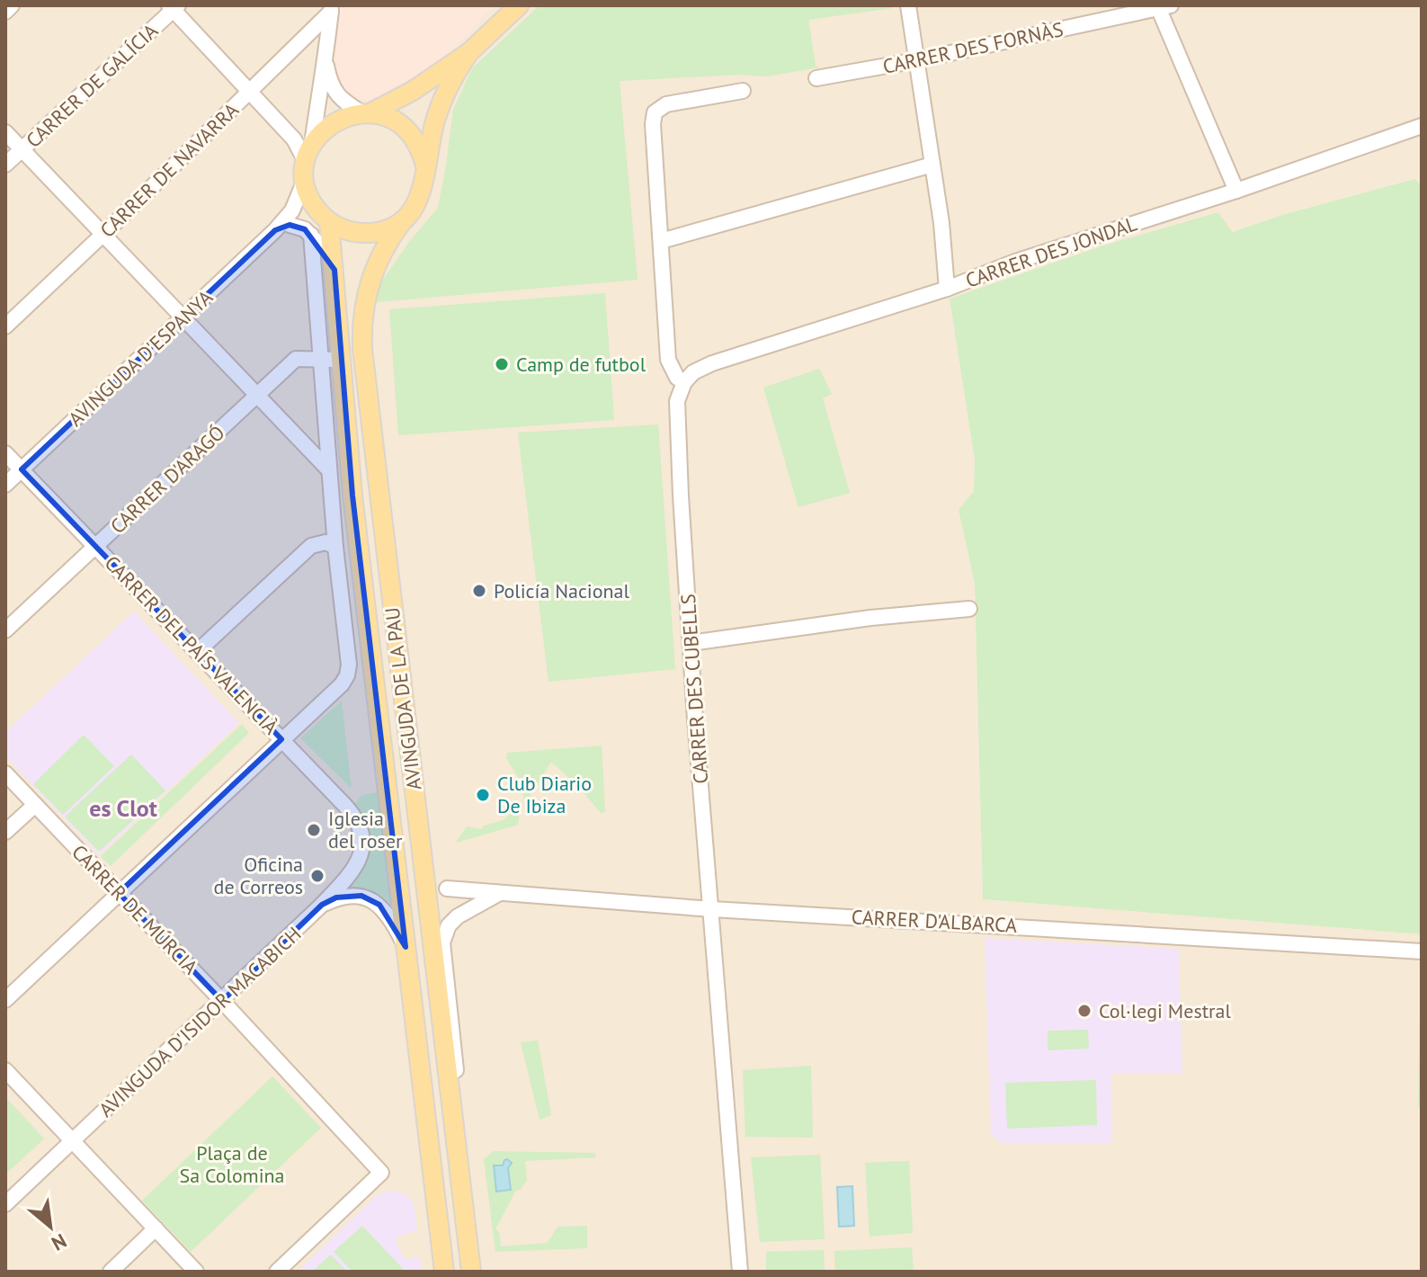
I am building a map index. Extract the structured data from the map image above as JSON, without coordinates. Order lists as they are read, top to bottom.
{
  "streets": {
    "main road": ["AVINGUDA DE LA PAU"],
    "street": [
      "CARRER DES FORNÀS",
      "CARRER DE GALÍCIA",
      "CARRER DE NAVARRA",
      "CARRER DES JONDAL",
      "AVINGUDA D'ESPANYA",
      "CARRER D'ARAGÓ",
      "CARRER DEL PAÍS VALENCIÀ",
      "CARRER DES CUBELLS",
      "CARRER DE MÚRCIA",
      "CARRER D'ALBARCA",
      "AVINGUDA D'ISIDOR MACABICH"
    ]
  },
  "crossings": [
    ["CARRER DES JONDAL", "CARRER DES CUBELLS"],
    ["AVINGUDA D'ESPANYA", "CARRER DEL PAÍS VALENCIÀ"],
    ["AVINGUDA D'ESPANYA", "AVINGUDA DE LA PAU"],
    ["CARRER D'ARAGÓ", "CARRER DEL PAÍS VALENCIÀ"],
    ["CARRER D'ARAGÓ", "AVINGUDA DE LA PAU"],
    ["CARRER DEL PAÍS VALENCIÀ", "AVINGUDA DE LA PAU"],
    ["CARRER DEL PAÍS VALENCIÀ", "AVINGUDA D'ISIDOR MACABICH"],
    ["CARRER DES CUBELLS", "CARRER D'ALBARCA"],
    ["CARRER DE MÚRCIA", "AVINGUDA D'ISIDOR MACABICH"]
  ],
  "districts": ["es Clot"],
  "parks": ["Plaça de Sa Colomina"],
  "places": [
    "Camp de futbol",
    "Policía Nacional",
    "Club Diario De Ibiza",
    "Iglesia del roser",
    "Oficina de Correos",
    "Col·legi Mestral"
  ],
  "north": "bottom right"
}
